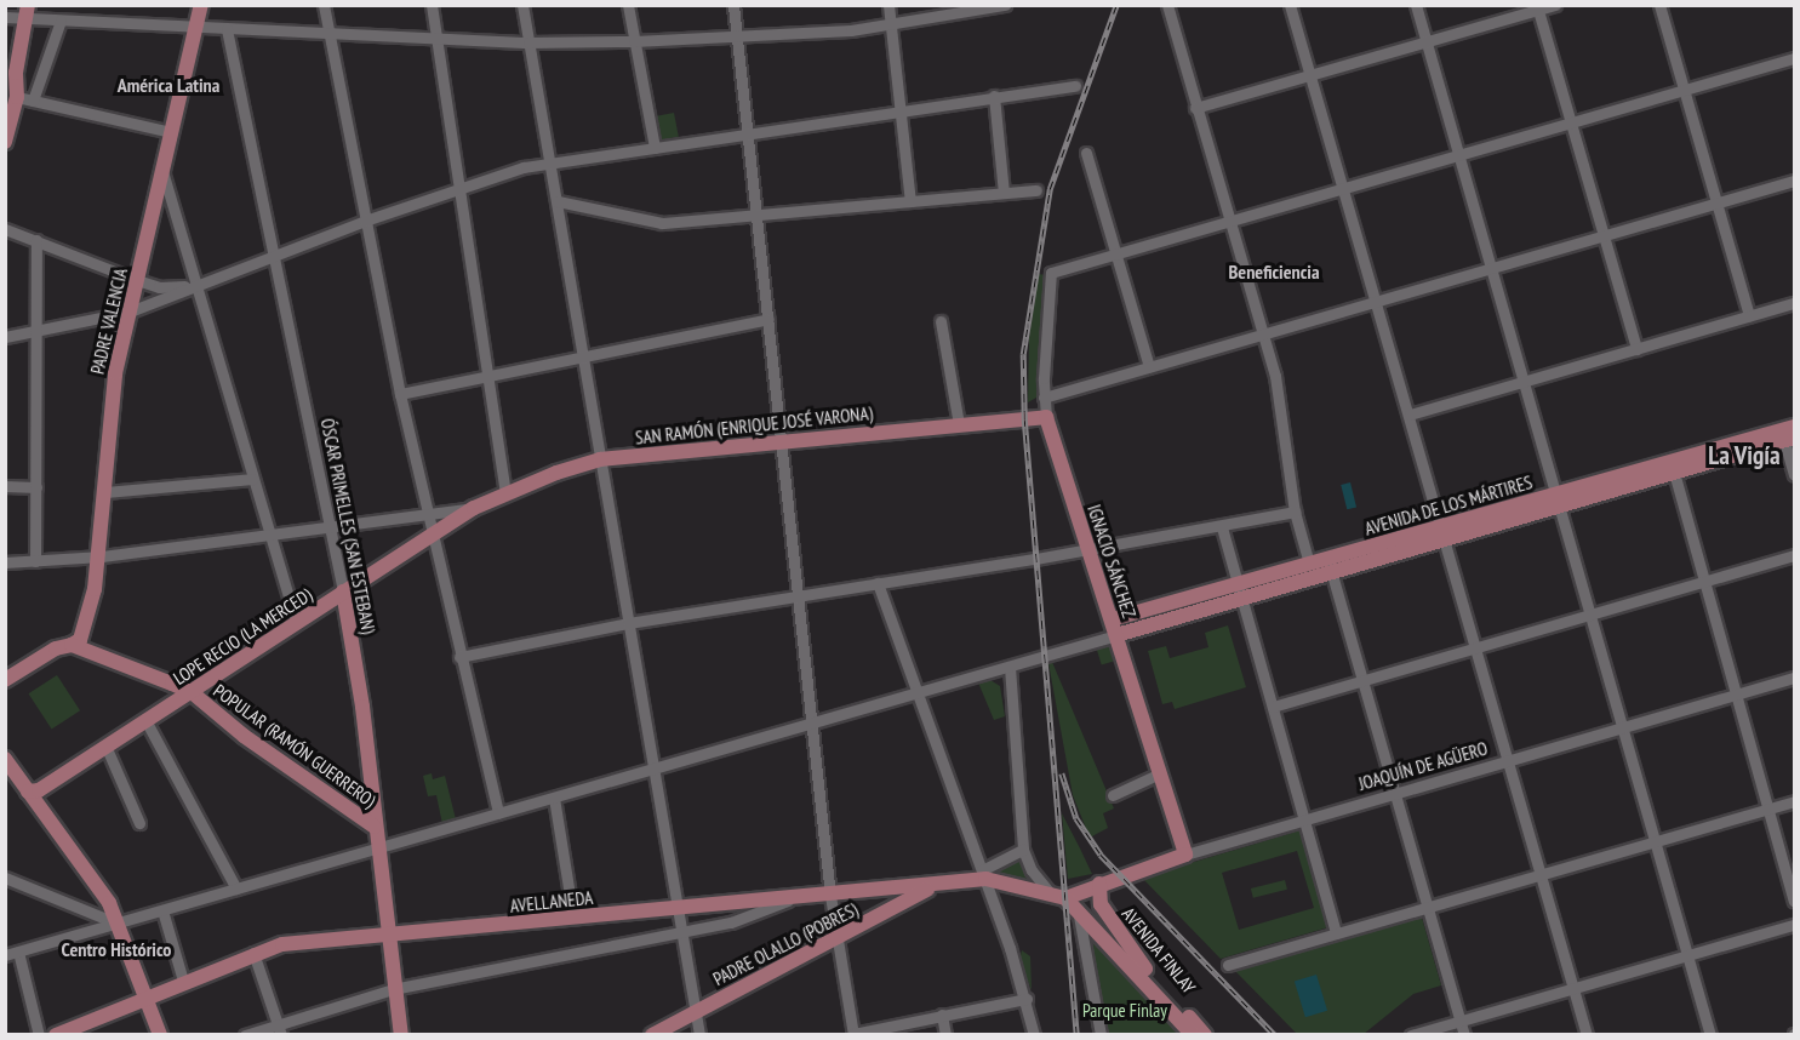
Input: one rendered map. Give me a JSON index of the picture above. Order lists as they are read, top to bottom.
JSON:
{
  "streets": {
    "main road": [
      "PADRE VALENCIA",
      "SAN RAMÓN (ENRIQUE JOSÉ VARONA)",
      "AVENIDA DE LOS MÁRTIRES",
      "ÓSCAR PRIMELLES (SAN ESTEBAN)",
      "IGNACIO SÁNCHEZ",
      "LOPE RECIO (LA MERCED)",
      "POPULAR (RAMÓN GUERRERO)",
      "JOAQUÍN DE AGÜERO",
      "AVELLANEDA",
      "PADRE OLALLO (POBRES)",
      "AVENIDA FINLAY"
    ]
  },
  "crossings": [
    ["PADRE VALENCIA", "POPULAR (RAMÓN GUERRERO)"],
    ["SAN RAMÓN (ENRIQUE JOSÉ VARONA)", "IGNACIO SÁNCHEZ"],
    ["SAN RAMÓN (ENRIQUE JOSÉ VARONA)", "LOPE RECIO (LA MERCED)"],
    ["AVENIDA DE LOS MÁRTIRES", "IGNACIO SÁNCHEZ"],
    ["ÓSCAR PRIMELLES (SAN ESTEBAN)", "LOPE RECIO (LA MERCED)"],
    ["ÓSCAR PRIMELLES (SAN ESTEBAN)", "POPULAR (RAMÓN GUERRERO)"],
    ["ÓSCAR PRIMELLES (SAN ESTEBAN)", "AVELLANEDA"],
    ["IGNACIO SÁNCHEZ", "JOAQUÍN DE AGÜERO"],
    ["LOPE RECIO (LA MERCED)", "POPULAR (RAMÓN GUERRERO)"],
    ["JOAQUÍN DE AGÜERO", "AVELLANEDA"],
    ["JOAQUÍN DE AGÜERO", "AVENIDA FINLAY"],
    ["AVELLANEDA", "PADRE OLALLO (POBRES)"],
    ["AVELLANEDA", "AVENIDA FINLAY"]
  ],
  "districts": [
    "América Latina",
    "Beneficiencia",
    "La Vigía",
    "Centro Histórico"
  ],
  "parks": ["Parque Finlay"]
}
